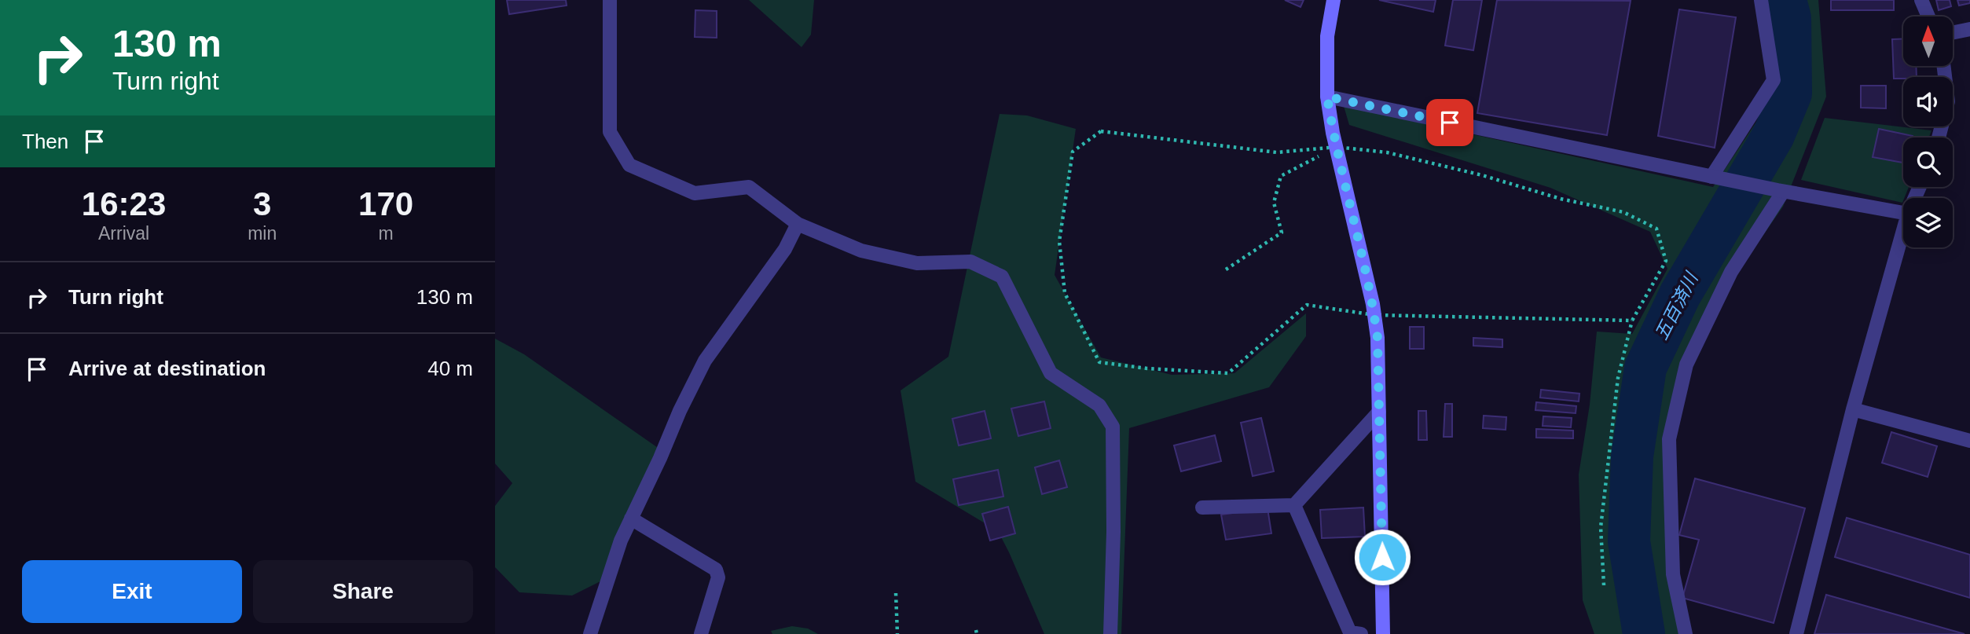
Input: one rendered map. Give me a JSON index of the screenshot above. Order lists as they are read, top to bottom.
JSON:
{
  "water": ["五百済川"],
  "north": "top",
  "page": {
    "turn": ["130 m", "Turn right"],
    "then": "Then",
    "eta": [
      "16:23",
      "Arrival",
      "3",
      "min",
      "170",
      "m"
    ],
    "list": [
      {
        "name": "Turn right",
        "value": "130 m"
      },
      {
        "name": "Arrive at destination",
        "value": "40 m"
      }
    ],
    "buttons": ["Exit", "Share"]
  }
}
